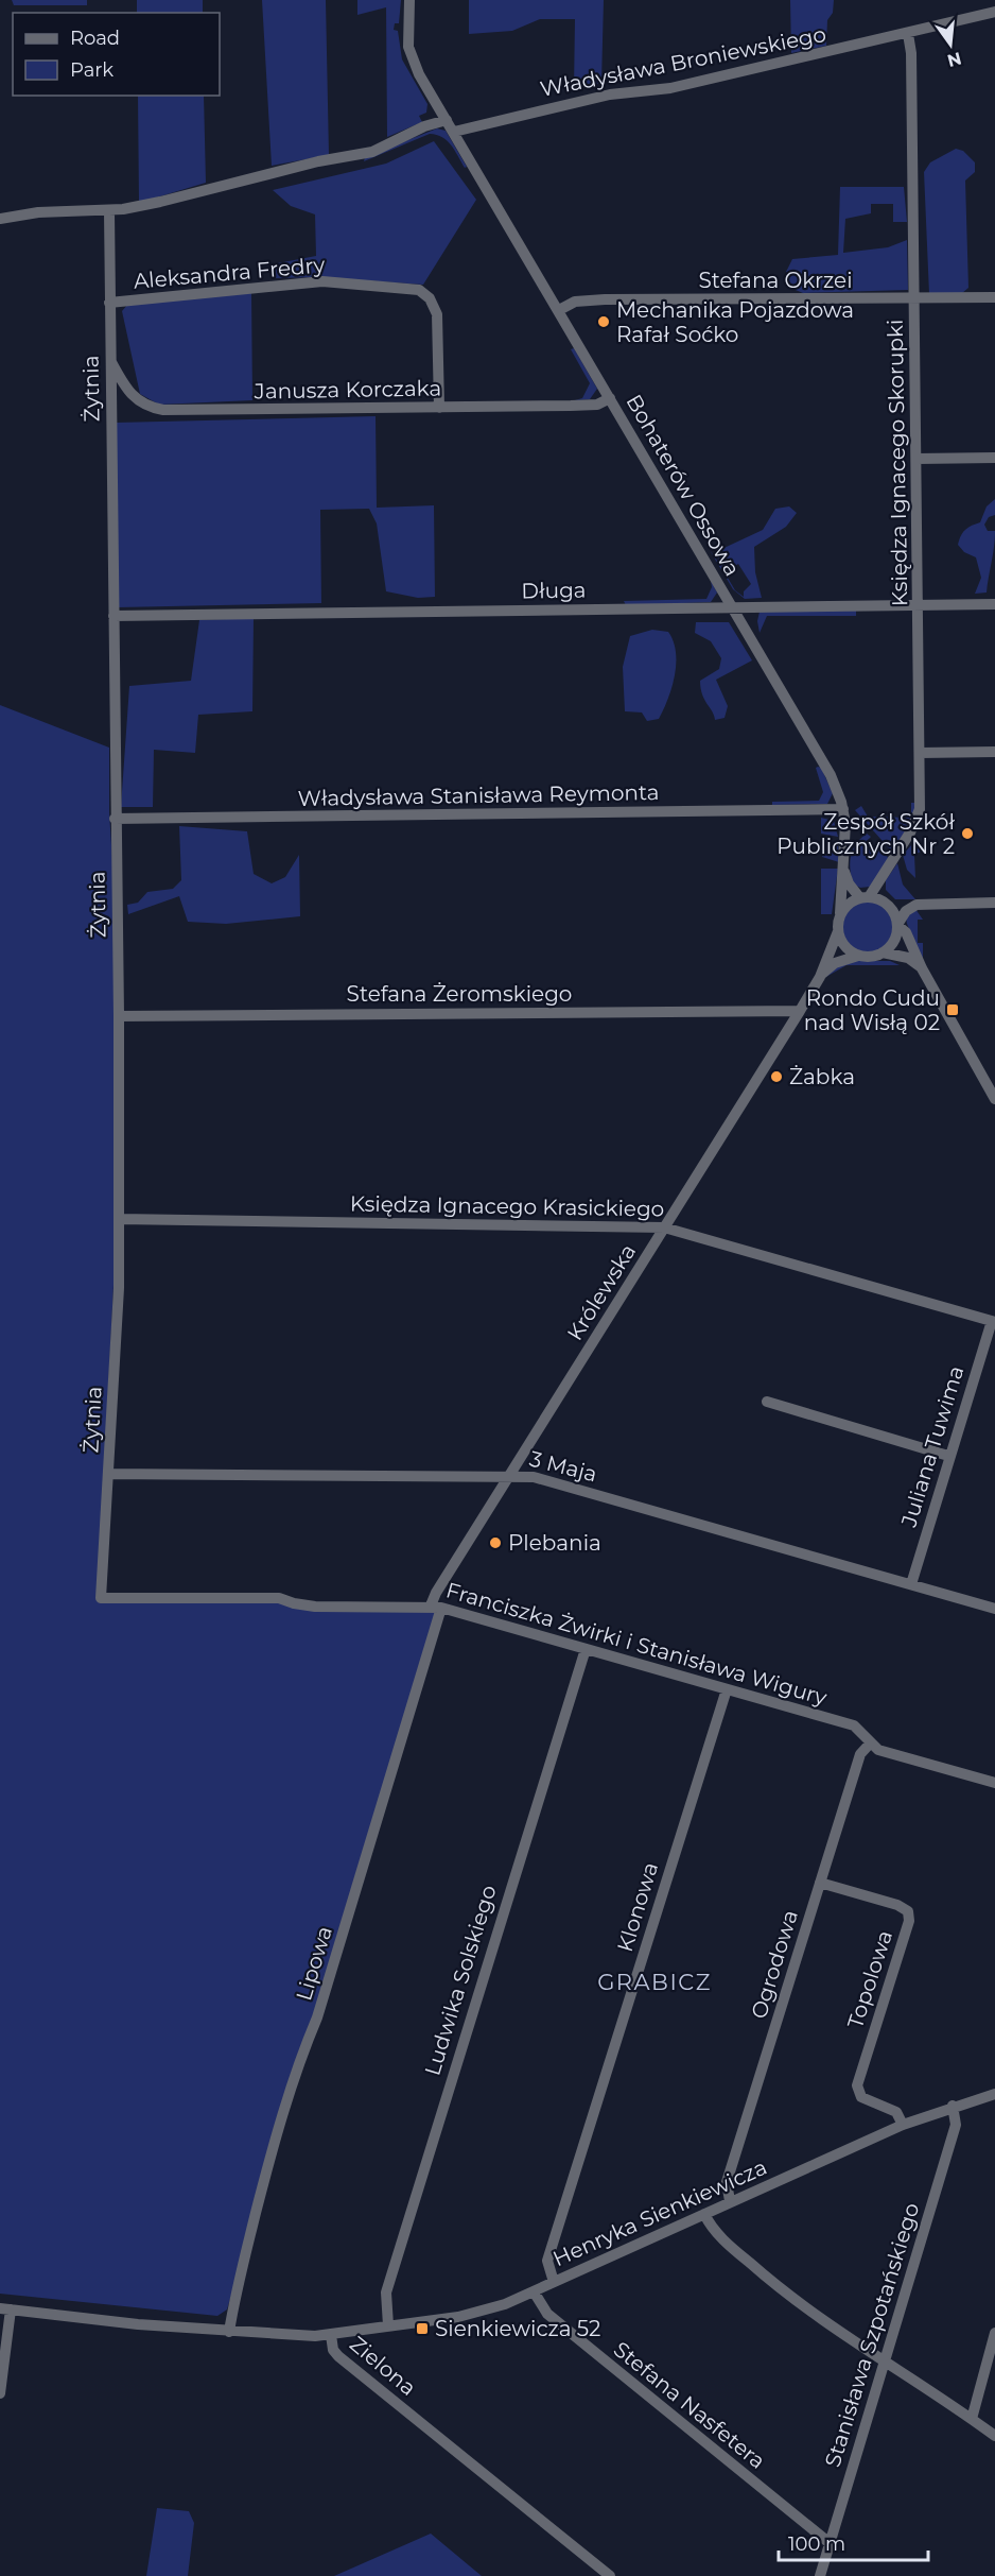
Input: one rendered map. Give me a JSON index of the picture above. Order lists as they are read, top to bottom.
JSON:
{
  "streets": {
    "street": [
      "Władysława Broniewskiego",
      "Aleksandra Fredry",
      "Stefana Okrzei",
      "Żytnia",
      "Janusza Korczaka",
      "Księdza Ignacego Skorupki",
      "Bohaterów Ossowa",
      "Długa",
      "Władysława Stanisława Reymonta",
      "Stefana Żeromskiego",
      "Księdza Ignacego Krasickiego",
      "Królewska",
      "Juliana Tuwima",
      "3 Maja",
      "Franciszka Żwirki i Stanisława Wigury",
      "Klonowa",
      "Lipowa",
      "Ogrodowa",
      "Topolowa",
      "Ludwika Solskiego",
      "Henryka Sienkiewicza",
      "Stanisława Szpotańskiego",
      "Zielona",
      "Stefana Nasfetera"
    ]
  },
  "crossings": [
    ["Władysława Broniewskiego", "Księdza Ignacego Skorupki"],
    ["Władysława Broniewskiego", "Bohaterów Ossowa"],
    ["Aleksandra Fredry", "Żytnia"],
    ["Aleksandra Fredry", "Janusza Korczaka"],
    ["Stefana Okrzei", "Księdza Ignacego Skorupki"],
    ["Stefana Okrzei", "Bohaterów Ossowa"],
    ["Żytnia", "Janusza Korczaka"],
    ["Żytnia", "Długa"],
    ["Żytnia", "Władysława Stanisława Reymonta"],
    ["Żytnia", "Stefana Żeromskiego"],
    ["Żytnia", "Księdza Ignacego Krasickiego"],
    ["Żytnia", "3 Maja"],
    ["Żytnia", "Franciszka Żwirki i Stanisława Wigury"],
    ["Janusza Korczaka", "Bohaterów Ossowa"],
    ["Księdza Ignacego Skorupki", "Bohaterów Ossowa"],
    ["Księdza Ignacego Skorupki", "Długa"],
    ["Księdza Ignacego Skorupki", "Królewska"],
    ["Bohaterów Ossowa", "Długa"],
    ["Bohaterów Ossowa", "Władysława Stanisława Reymonta"],
    ["Bohaterów Ossowa", "Królewska"],
    ["Stefana Żeromskiego", "Królewska"],
    ["Księdza Ignacego Krasickiego", "Królewska"],
    ["Księdza Ignacego Krasickiego", "Juliana Tuwima"],
    ["Królewska", "3 Maja"],
    ["Królewska", "Franciszka Żwirki i Stanisława Wigury"],
    ["Królewska", "Lipowa"],
    ["Juliana Tuwima", "3 Maja"],
    ["Franciszka Żwirki i Stanisława Wigury", "Klonowa"],
    ["Franciszka Żwirki i Stanisława Wigury", "Lipowa"],
    ["Franciszka Żwirki i Stanisława Wigury", "Ogrodowa"],
    ["Franciszka Żwirki i Stanisława Wigury", "Ludwika Solskiego"],
    ["Klonowa", "Henryka Sienkiewicza"],
    ["Lipowa", "Zielona"],
    ["Ogrodowa", "Topolowa"],
    ["Ogrodowa", "Henryka Sienkiewicza"],
    ["Topolowa", "Henryka Sienkiewicza"],
    ["Ludwika Solskiego", "Henryka Sienkiewicza"],
    ["Henryka Sienkiewicza", "Stanisława Szpotańskiego"],
    ["Henryka Sienkiewicza", "Zielona"],
    ["Henryka Sienkiewicza", "Stefana Nasfetera"],
    ["Stanisława Szpotańskiego", "Stefana Nasfetera"]
  ],
  "districts": ["GRABICZ"],
  "places": {
    "other": [
      "Mechanika Pojazdowa Rafał Soćko",
      "Zespół Szkół Publicznych Nr 2",
      "Żabka",
      "Plebania"
    ],
    "transit": ["Rondo Cudu nad Wisłą 02", "Sienkiewicza 52"]
  },
  "legend": ["Road", "Park"],
  "scale_bar": "100 m",
  "north": "bottom"
}
